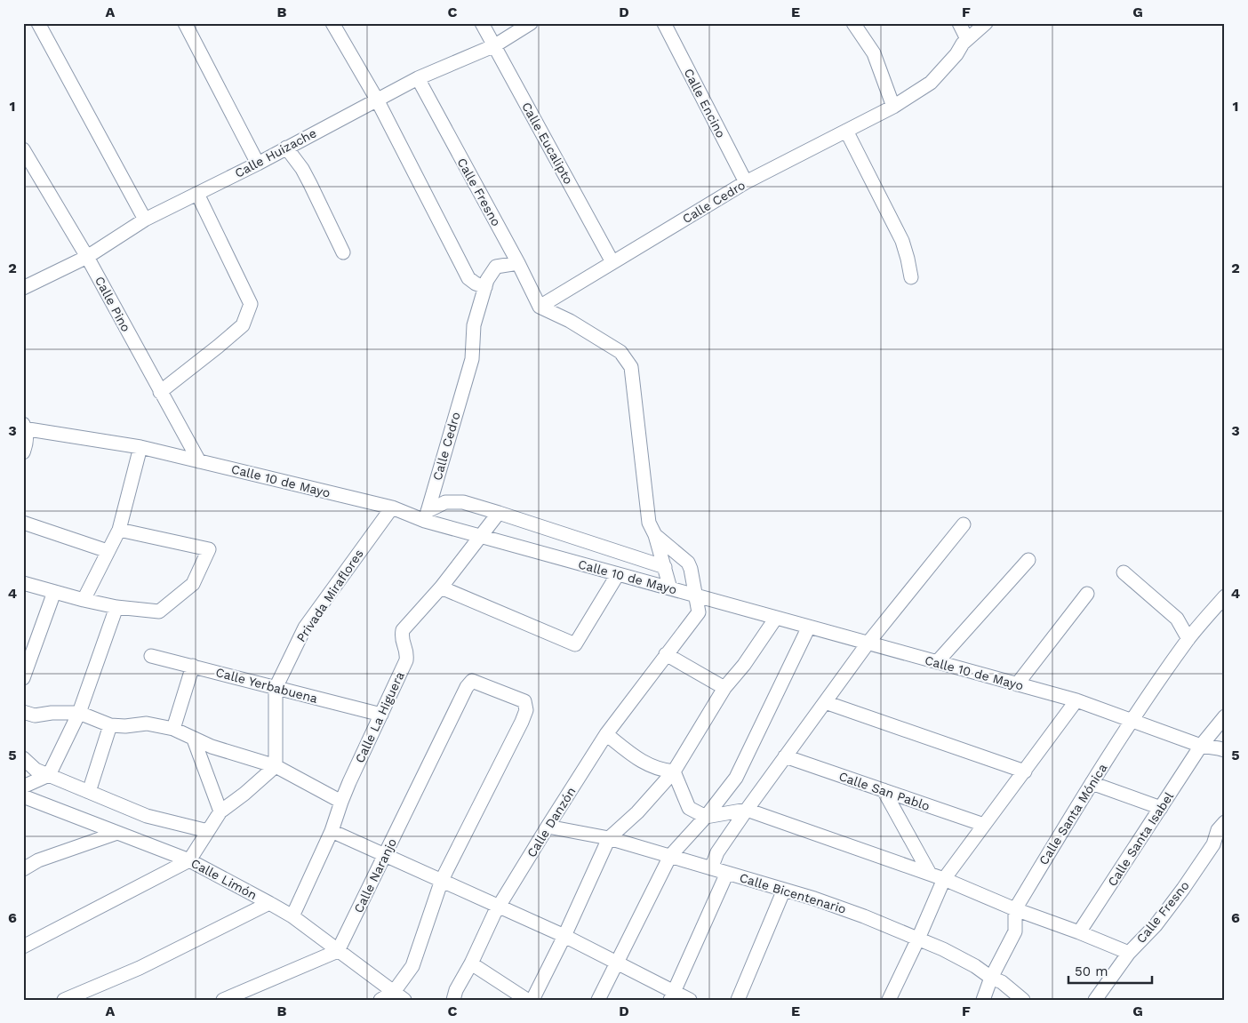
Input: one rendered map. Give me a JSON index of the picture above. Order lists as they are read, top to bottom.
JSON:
{
  "streets": {
    "street": [
      "Calle Encino",
      "Calle Eucalipto",
      "Calle Huizache",
      "Calle Fresno",
      "Calle Cedro",
      "Calle Pino",
      "Calle 10 de Mayo",
      "Privada Miraflores",
      "Calle Yerbabuena",
      "Calle La Higuera",
      "Calle San Pablo",
      "Calle Santa Mónica",
      "Calle Danzón",
      "Calle Santa Isabel",
      "Calle Naranjo",
      "Calle Limón",
      "Calle Bicentenario"
    ]
  },
  "crossings": [
    ["Calle Encino", "Calle Cedro"],
    ["Calle Eucalipto", "Calle Huizache"],
    ["Calle Eucalipto", "Calle Cedro"],
    ["Calle Huizache", "Calle Fresno"],
    ["Calle Huizache", "Calle Pino"],
    ["Calle Fresno", "Calle Cedro"],
    ["Calle Cedro", "Calle 10 de Mayo"],
    ["Calle Pino", "Calle 10 de Mayo"],
    ["Calle 10 de Mayo", "Privada Miraflores"],
    ["Calle 10 de Mayo", "Calle La Higuera"],
    ["Calle 10 de Mayo", "Calle Santa Mónica"],
    ["Calle 10 de Mayo", "Calle Danzón"],
    ["Calle 10 de Mayo", "Calle Santa Isabel"],
    ["Privada Miraflores", "Calle Yerbabuena"],
    ["Calle Yerbabuena", "Calle La Higuera"],
    ["Calle La Higuera", "Calle Limón"],
    ["Calle Danzón", "Calle Bicentenario"],
    ["Calle Naranjo", "Calle Limón"]
  ],
  "scale_bar": "50 m",
  "grid": {
    "columns": [
      "A",
      "B",
      "C",
      "D",
      "E",
      "F",
      "G"
    ],
    "rows": [
      "1",
      "2",
      "3",
      "4",
      "5",
      "6"
    ]
  }
}
